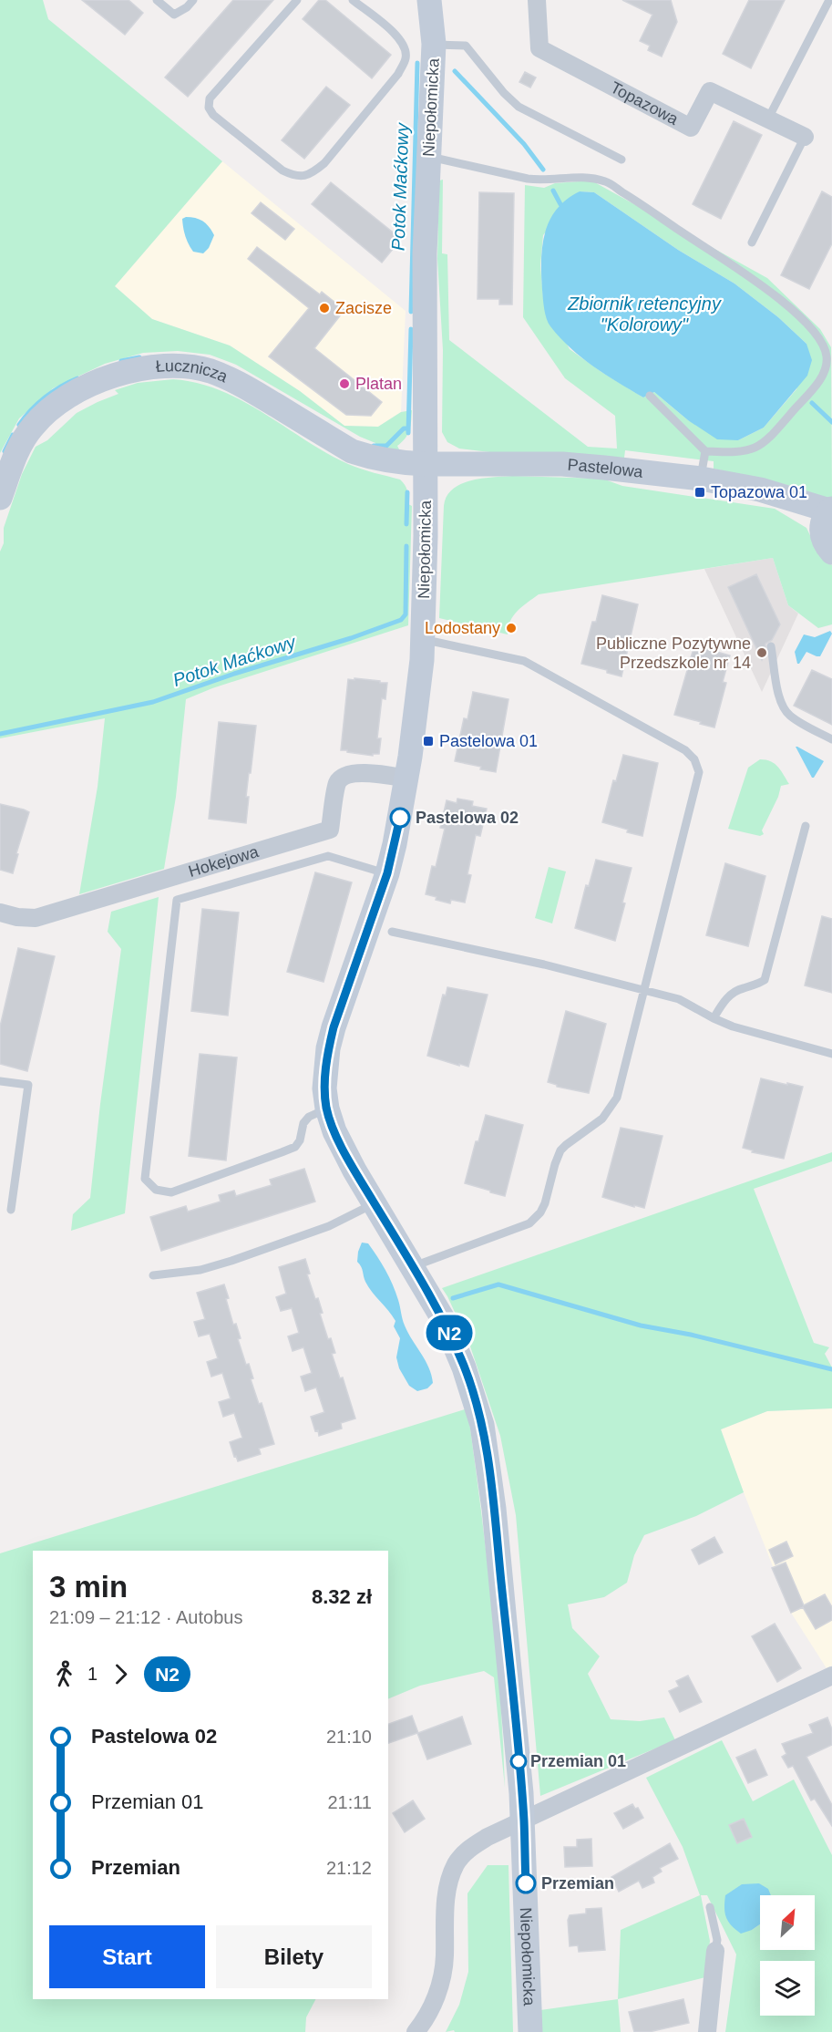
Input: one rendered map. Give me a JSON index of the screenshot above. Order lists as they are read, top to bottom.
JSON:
{
  "streets": {
    "main road": ["Niepołomicka", "Łucznicza", "Pastelowa"],
    "street": ["Topazowa", "Hokejowa"]
  },
  "crossings": [
    ["Niepołomicka", "Łucznicza"],
    ["Niepołomicka", "Pastelowa"],
    ["Niepołomicka", "Hokejowa"],
    ["Łucznicza", "Pastelowa"]
  ],
  "water": ["Potok Maćkowy", "Zbiornik retencyjny \"Kolorowy\""],
  "places": {
    "other": [
      "Zacisze",
      "Platan",
      "Lodostany",
      "Publiczne Pozytywne Przedszkole nr 14",
      "Pastelowa 02",
      "Przemian 01",
      "Przemian"
    ],
    "transit": ["Topazowa 01", "Pastelowa 01"]
  },
  "lines": ["bus line N2"],
  "north": "top right",
  "page": {
    "on_map": "N2",
    "heading": ["3 min", "21:09 – 21:12 · Autobus", "8.32 zł"],
    "legs": ["1", "N2"],
    "list": [
      {
        "name": "Pastelowa 02",
        "value": "21:10"
      },
      {
        "name": "Przemian 01",
        "value": "21:11"
      },
      {
        "name": "Przemian",
        "value": "21:12"
      }
    ],
    "buttons": ["Start", "Bilety"]
  }
}
